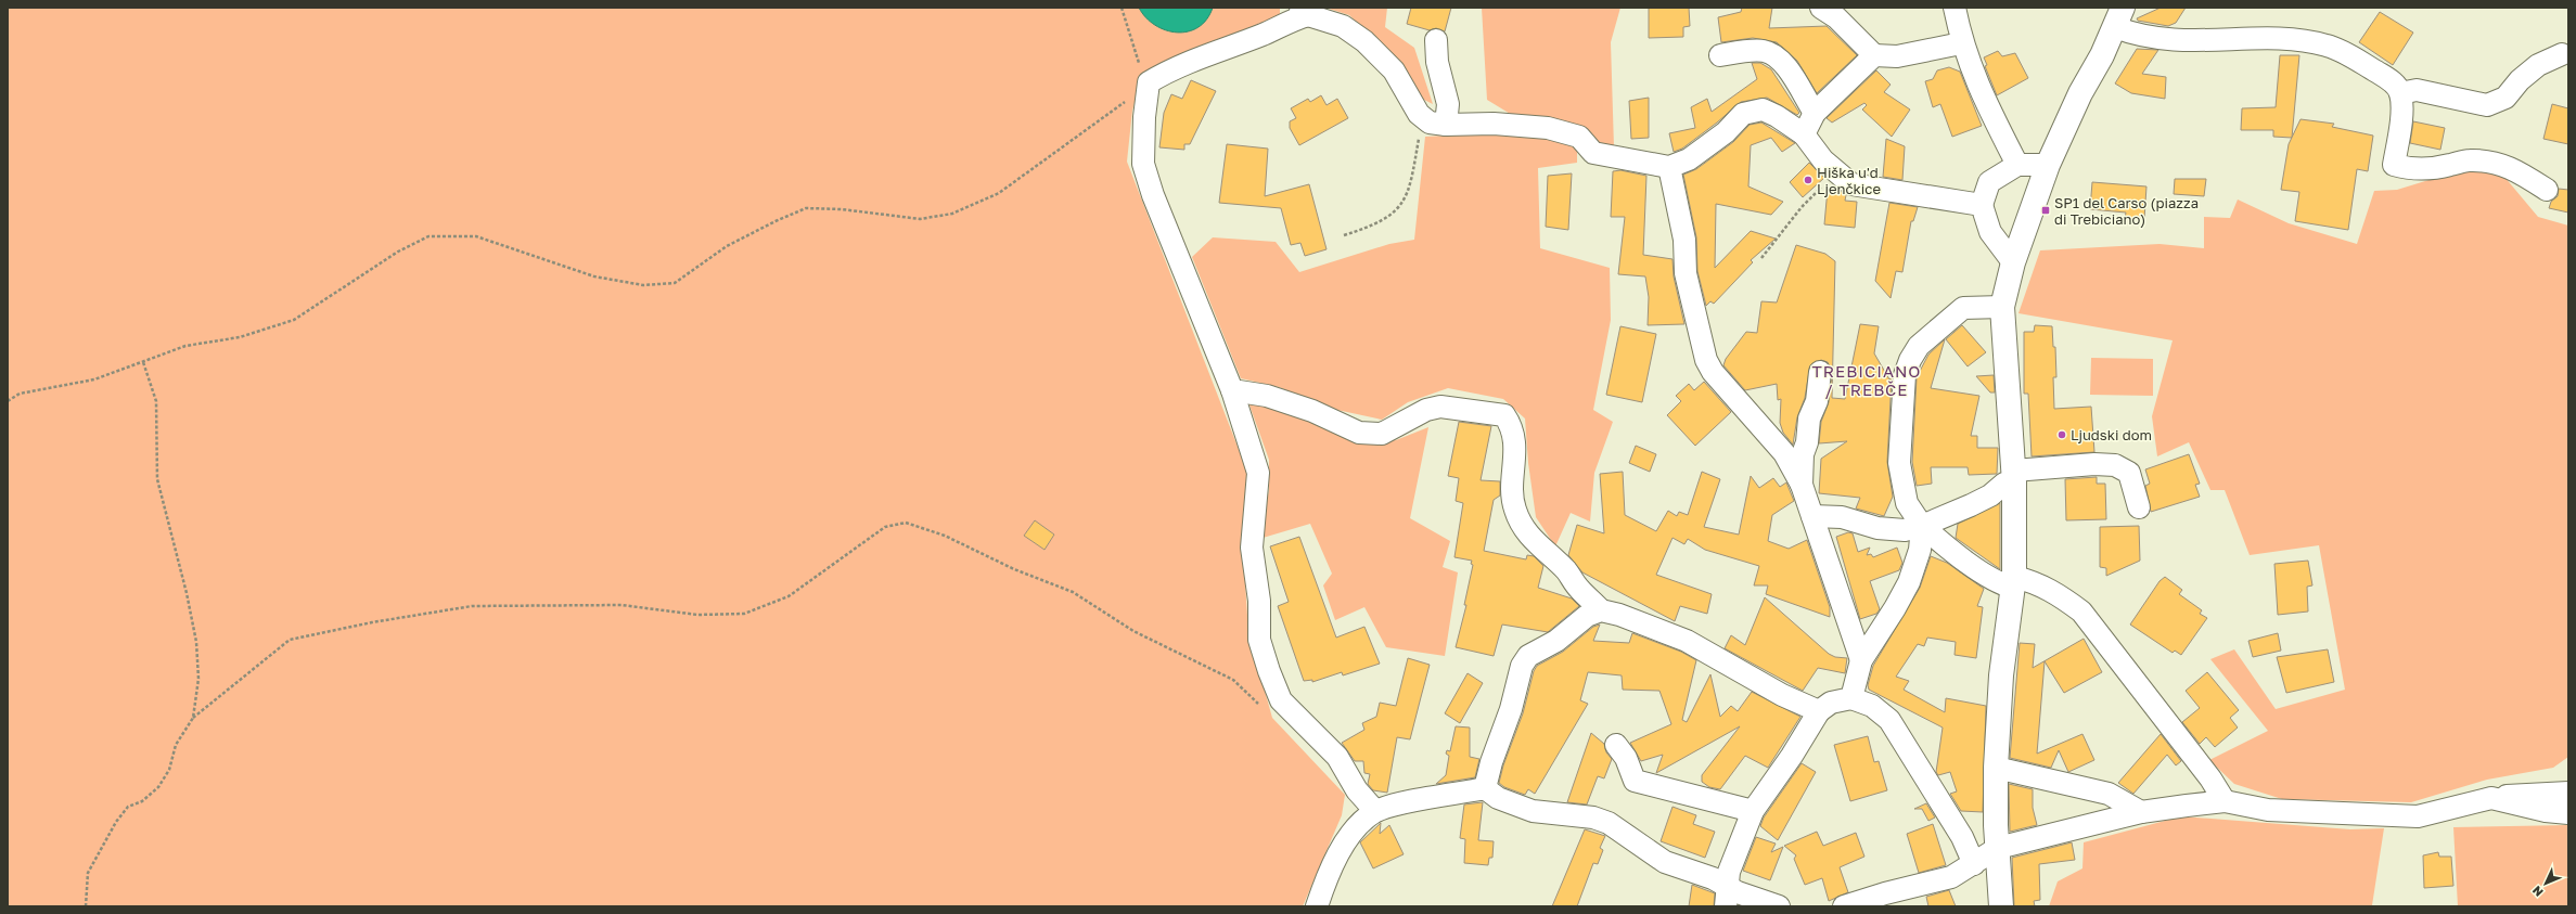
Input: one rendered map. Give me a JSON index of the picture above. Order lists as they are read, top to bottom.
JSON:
{
  "districts": ["TREBICIANO / TREBČE"],
  "places": {
    "other": ["Hiška u'd Ljenčkice", "Ljudski dom"],
    "transit": ["SP1 del Carso (piazza di Trebiciano)"]
  },
  "north": "bottom left"
}
